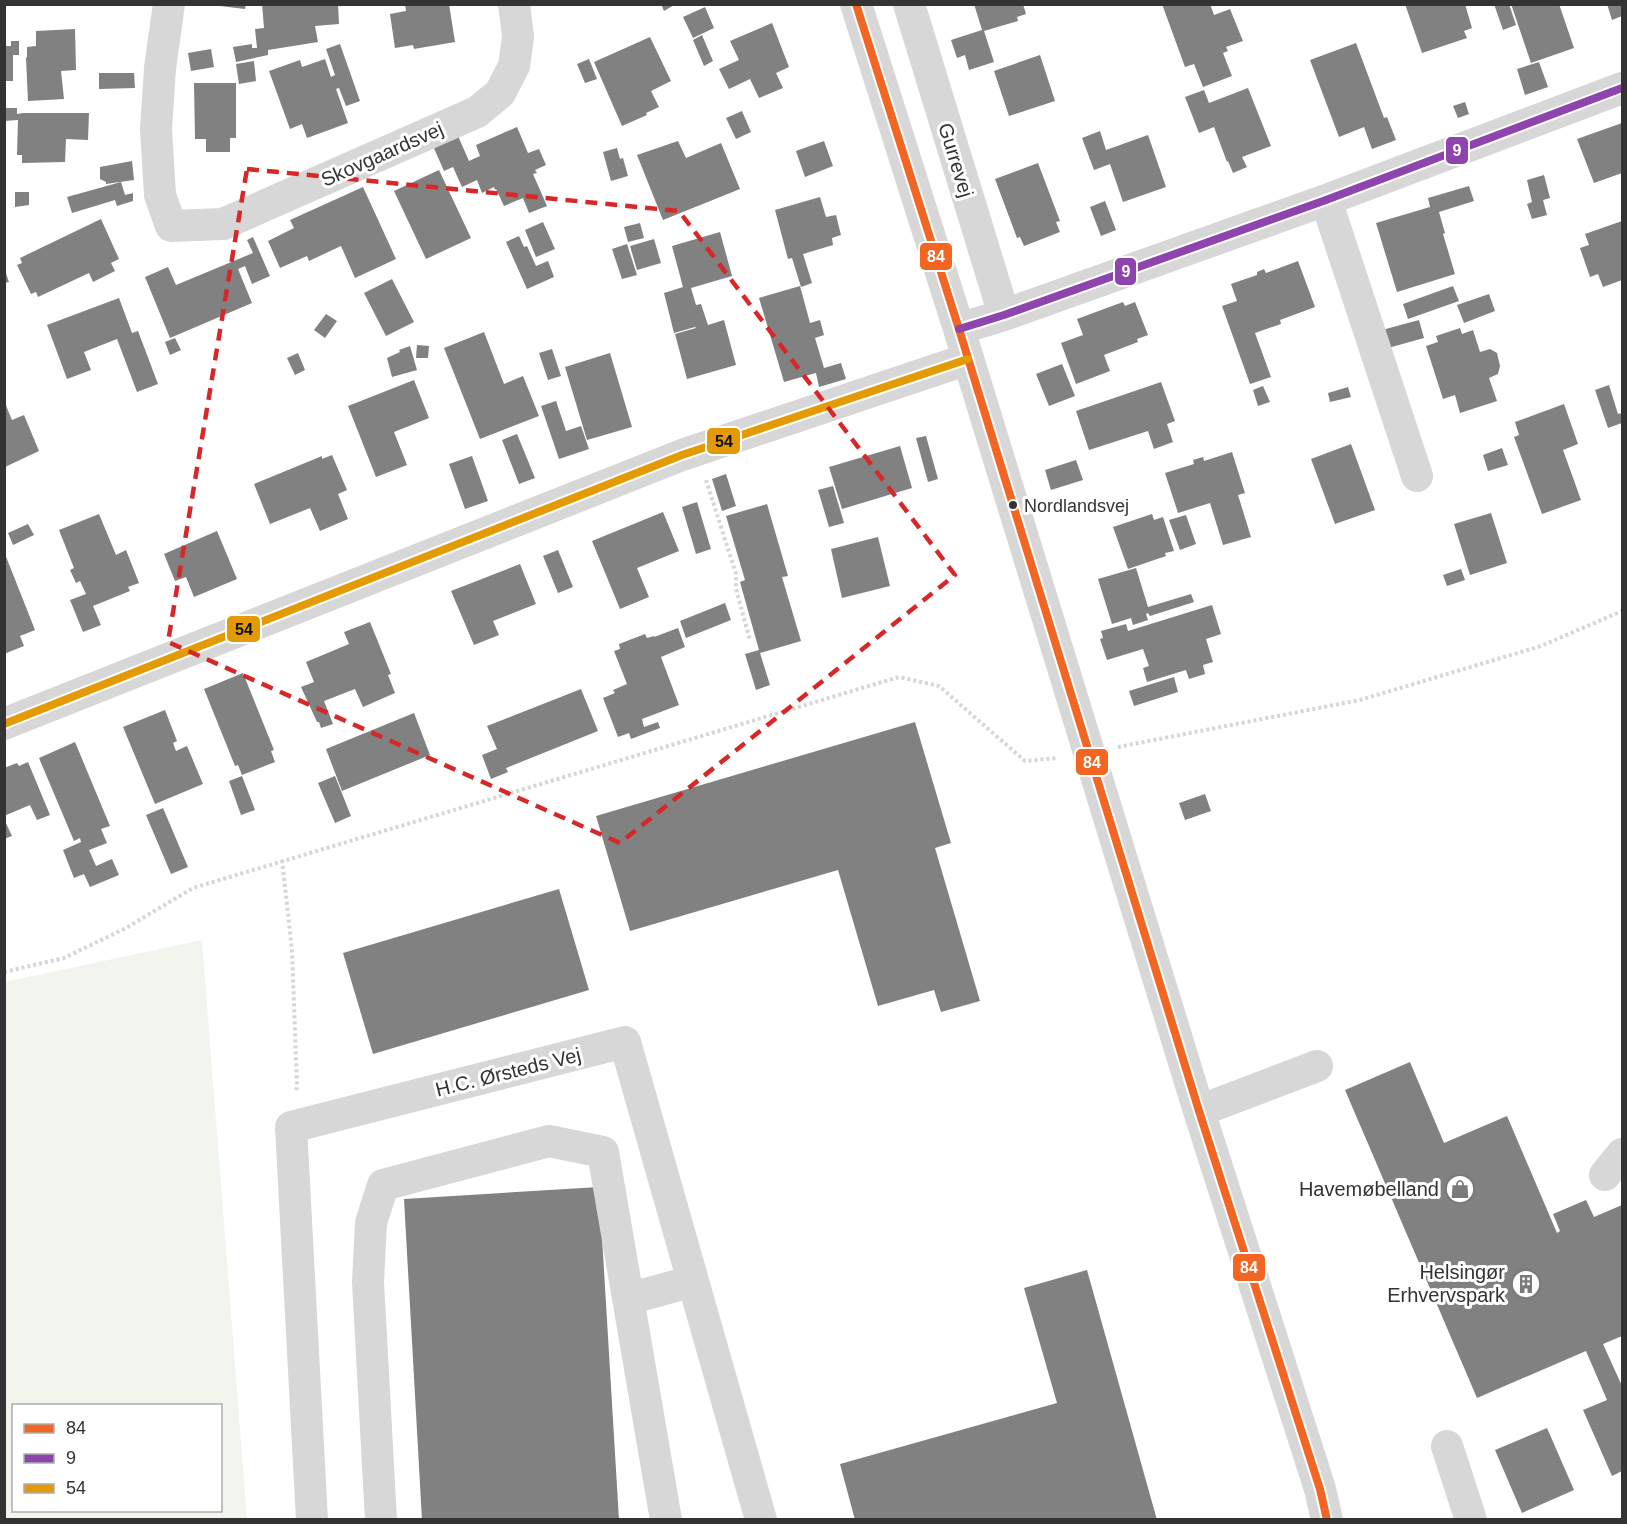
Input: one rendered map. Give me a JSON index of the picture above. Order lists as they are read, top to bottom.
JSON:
{
  "streets": {
    "street": ["Skovgaardsvej", "Gurrevej", "H.C. Ørsteds Vej"]
  },
  "places": {
    "other": ["Nordlandsvej"],
    "shop": ["Havemøbelland"],
    "building": ["Helsingør Erhvervspark"]
  },
  "lines": ["transit line 84", "transit line 9", "transit line 54"],
  "legend": ["84", "9", "54"]
}
